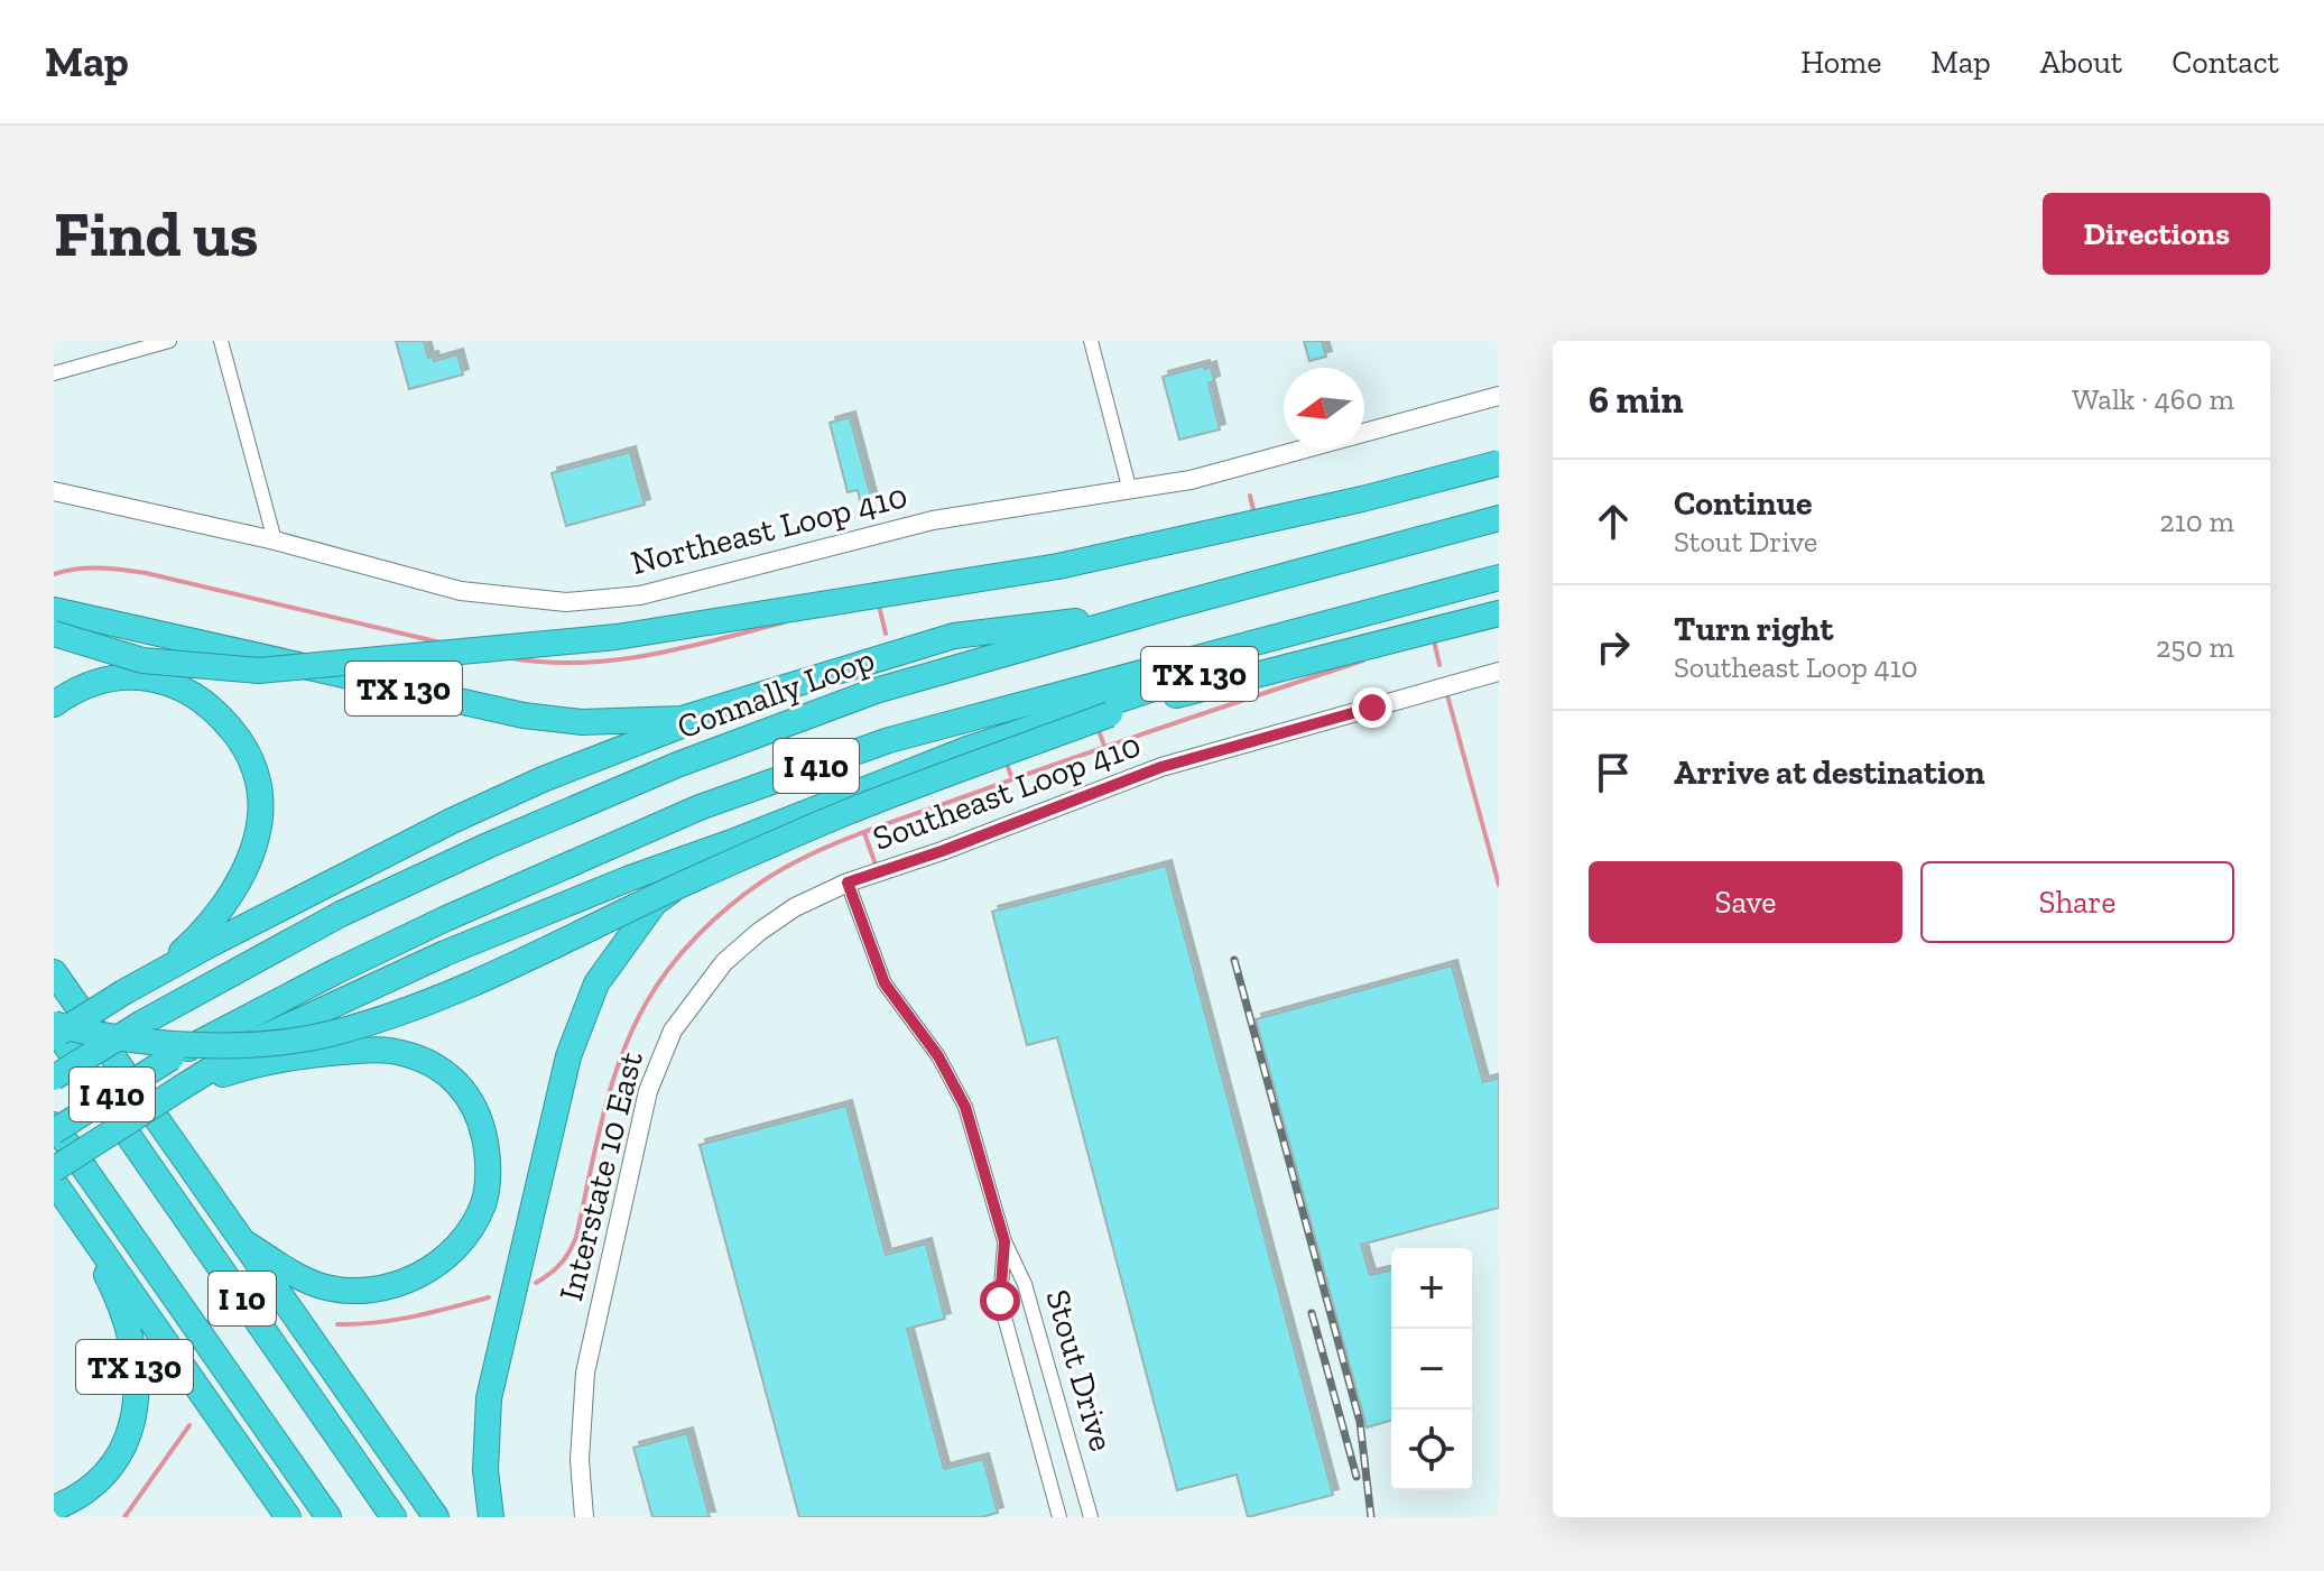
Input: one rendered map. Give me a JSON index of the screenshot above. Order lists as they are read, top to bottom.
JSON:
{
  "streets": {
    "highway": [
      "TX 130",
      "Connally Loop",
      "I 410",
      "I 10"
    ],
    "main road": ["Northeast Loop 410", "Southeast Loop 410", "Interstate 10 East"],
    "street": ["Stout Drive"]
  },
  "crossings": [
    ["TX 130", "Connally Loop"],
    ["I 410", "I 10"],
    ["Southeast Loop 410", "Interstate 10 East"],
    ["Southeast Loop 410", "Stout Drive"],
    ["Interstate 10 East", "Stout Drive"]
  ],
  "north": "left",
  "page": {
    "header": "Map",
    "nav": [
      "Home",
      "Map",
      "About",
      "Contact"
    ],
    "buttons": [
      "Directions",
      ["Save", "Share"]
    ],
    "title": "Find us",
    "heading": ["6 min", "Walk · 460 m"],
    "list": [
      ["Continue", "Stout Drive", "210 m"],
      ["Turn right", "Southeast Loop 410", "250 m"],
      "Arrive at destination"
    ],
    "map_buttons": ["+", "−"]
  }
}
